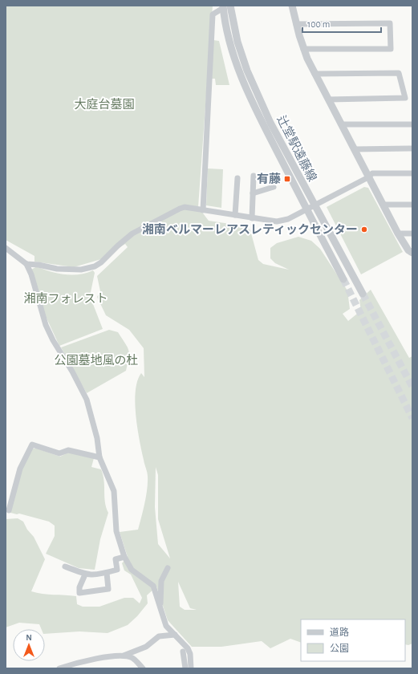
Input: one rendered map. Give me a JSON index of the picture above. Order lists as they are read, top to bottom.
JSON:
{
  "streets": {
    "street": ["辻堂駅遠藤線"]
  },
  "parks": ["大庭台墓園", "湘南フォレスト", "公園墓地風の杜"],
  "places": {
    "transit": ["有藤"],
    "other": ["湘南ベルマーレアスレティックセンター"]
  },
  "legend": ["道路", "公園"],
  "scale_bar": "100 m",
  "north": "top"
}
